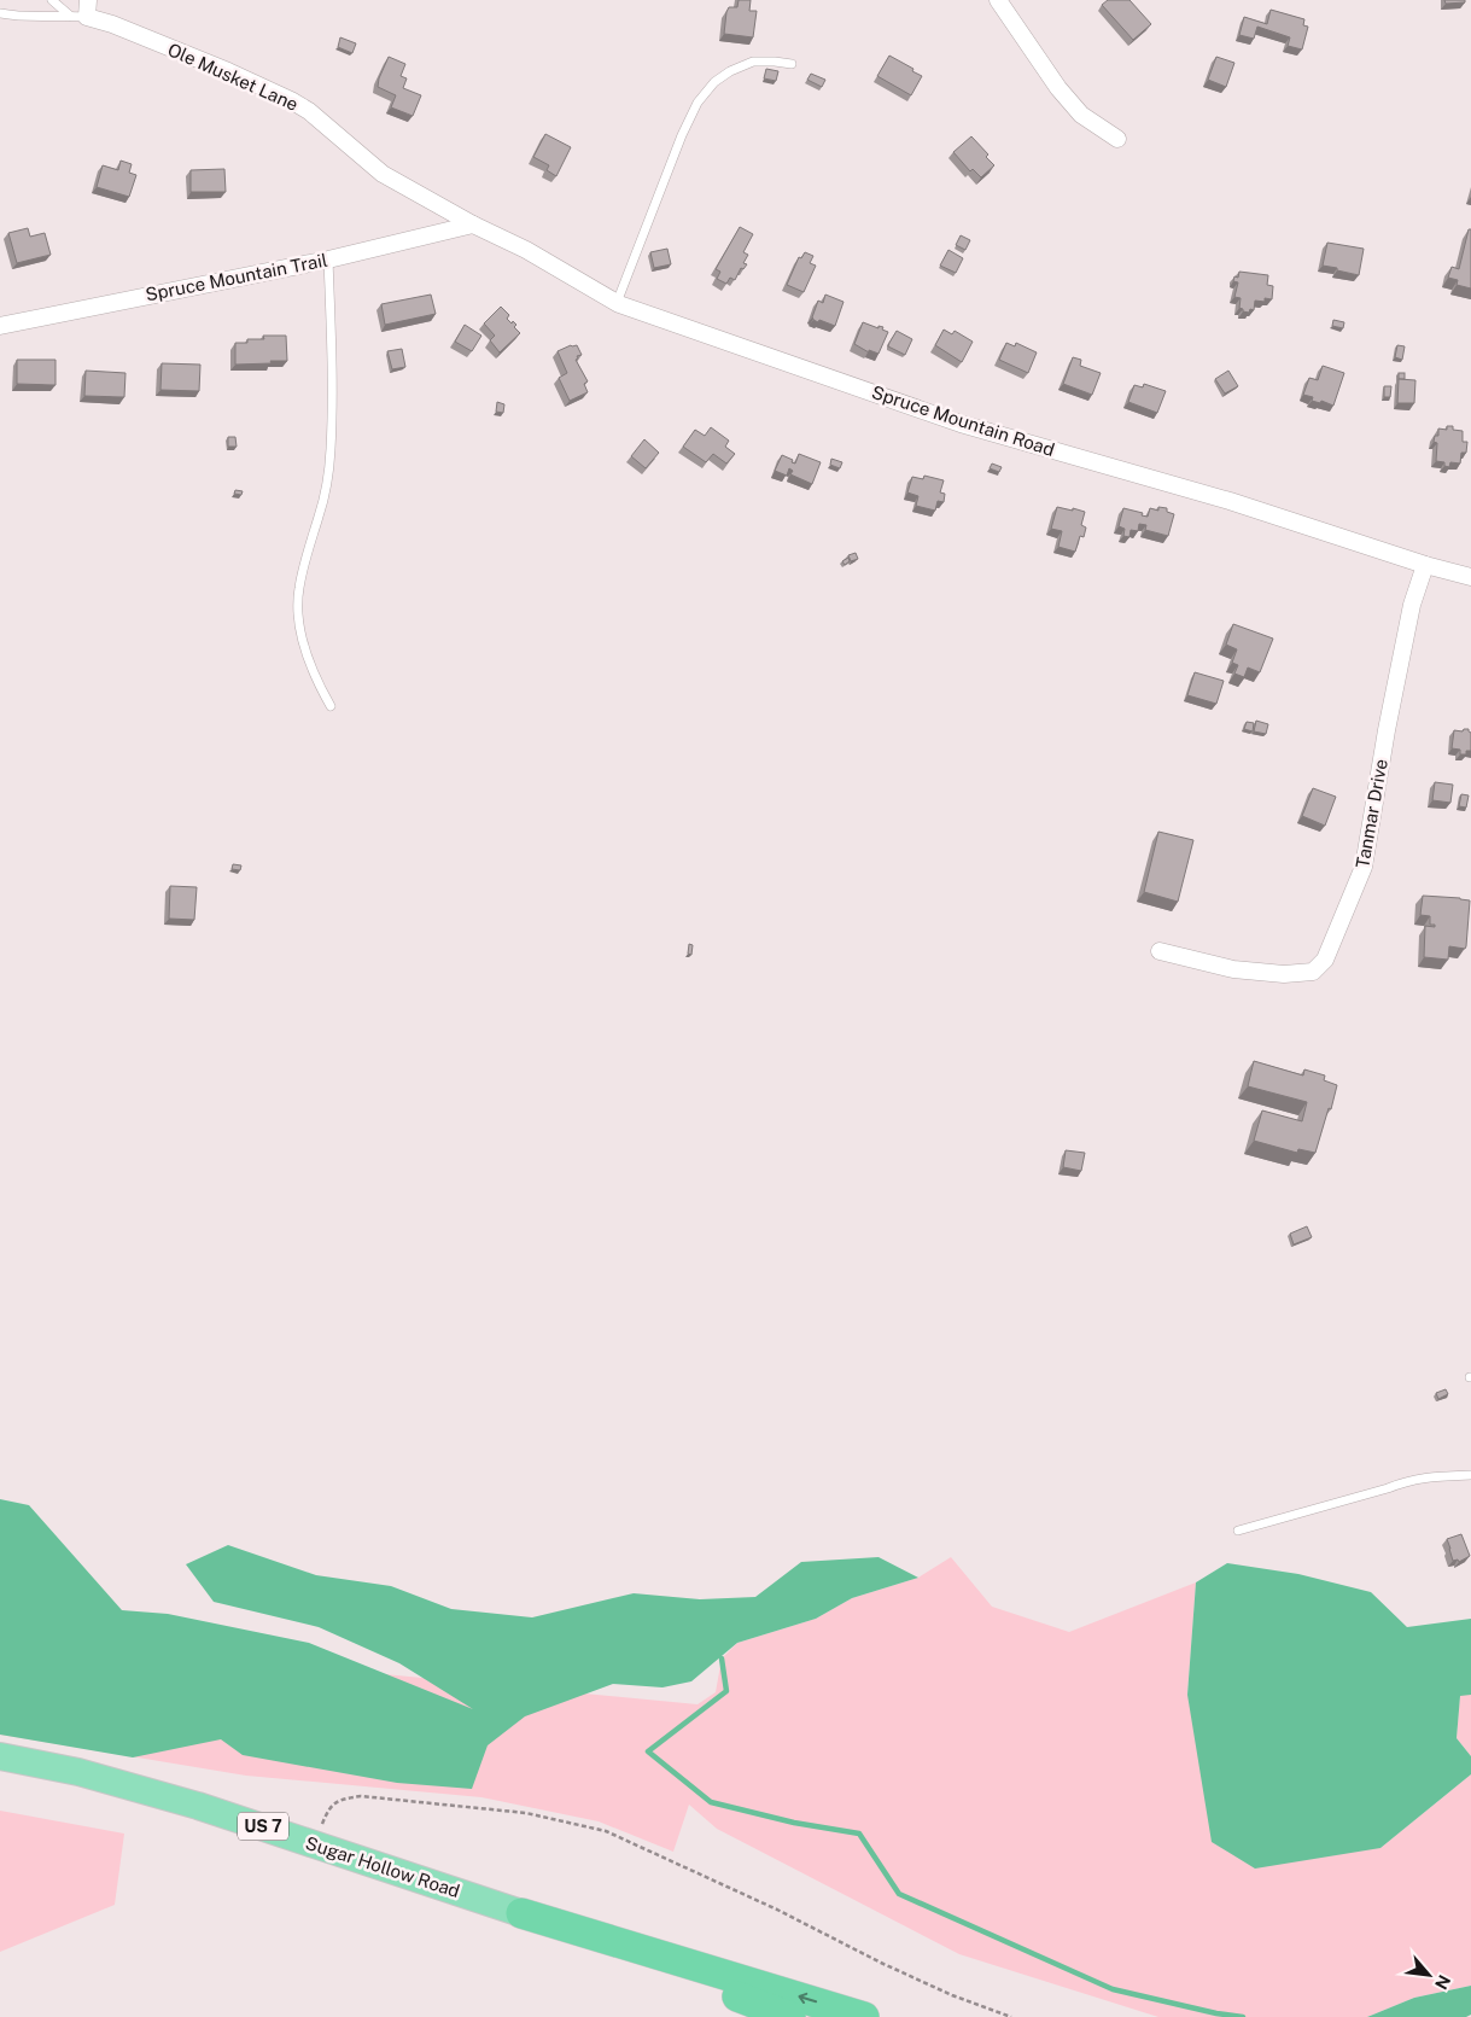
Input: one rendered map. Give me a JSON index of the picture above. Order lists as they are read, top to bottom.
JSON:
{
  "streets": {
    "highway": ["US 7", "Sugar Hollow Road"],
    "street": [
      "Ole Musket Lane",
      "Spruce Mountain Trail",
      "Spruce Mountain Road",
      "Tanmar Drive"
    ]
  },
  "crossings": [
    ["Ole Musket Lane", "Spruce Mountain Trail"],
    ["Ole Musket Lane", "Spruce Mountain Road"],
    ["Spruce Mountain Trail", "Spruce Mountain Road"],
    ["Spruce Mountain Road", "Tanmar Drive"],
    ["US 7", "Sugar Hollow Road"]
  ],
  "north": "bottom right"
}
